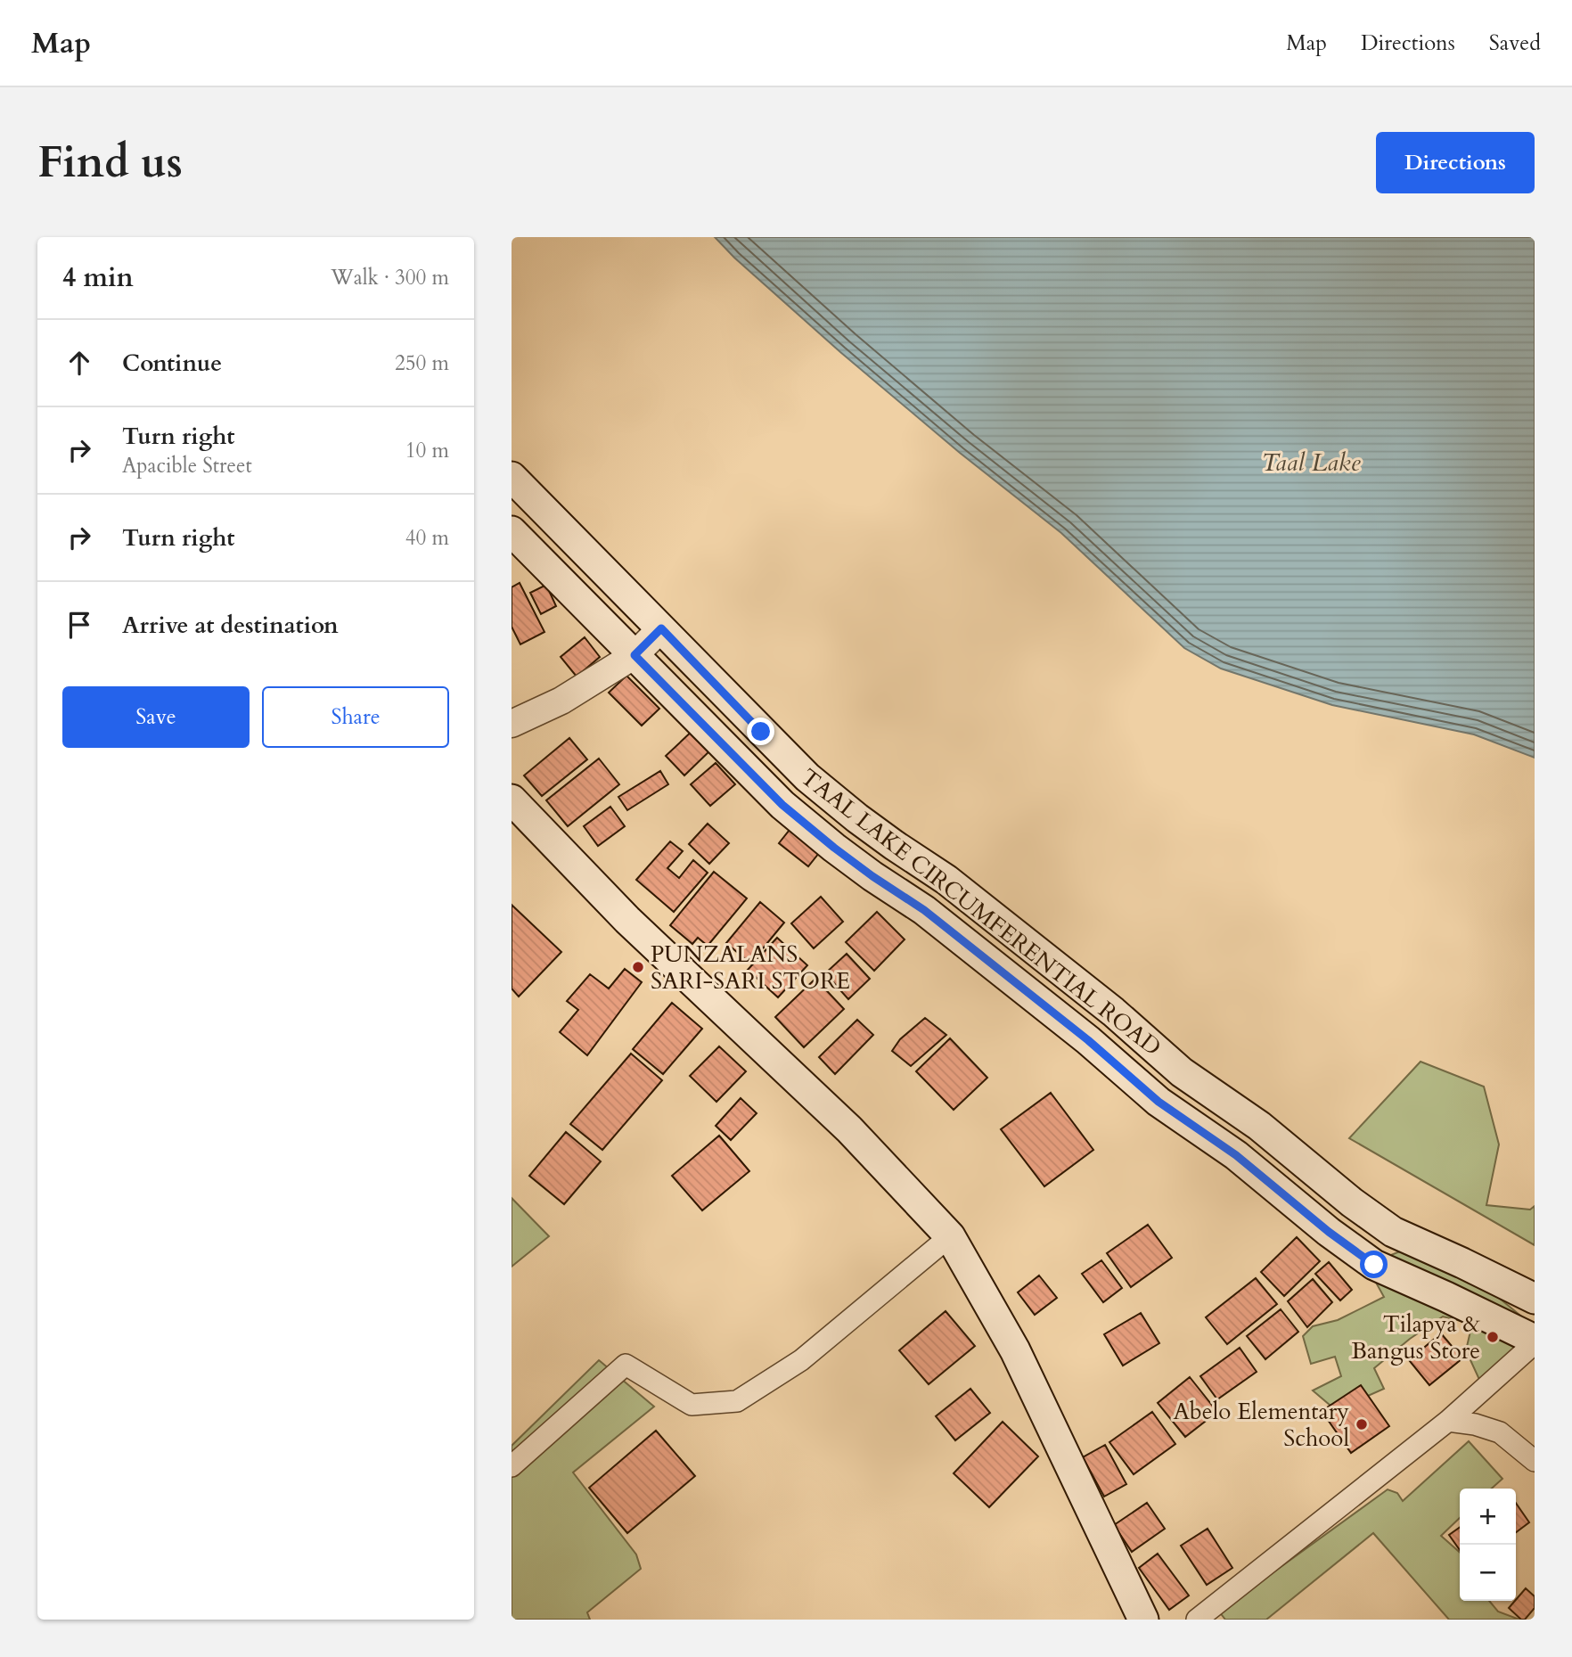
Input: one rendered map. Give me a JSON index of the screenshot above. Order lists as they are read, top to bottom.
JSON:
{
  "streets": {
    "main road": ["TAAL LAKE CIRCUMFERENTIAL ROAD"]
  },
  "water": ["Taal Lake"],
  "places": ["PUNZALANS SARI-SARI STORE", "Tilapya & Bangus Store", "Abelo Elementary School"],
  "page": {
    "header": "Map",
    "nav": ["Map", "Directions", "Saved"],
    "buttons": [
      "Directions",
      ["Save", "Share"]
    ],
    "title": "Find us",
    "heading": ["4 min", "Walk · 300 m"],
    "list": [
      ["Continue", "250 m"],
      ["Turn right", "Apacible Street", "10 m"],
      ["Turn right", "40 m"],
      "Arrive at destination"
    ],
    "map_buttons": ["+", "−"]
  }
}
